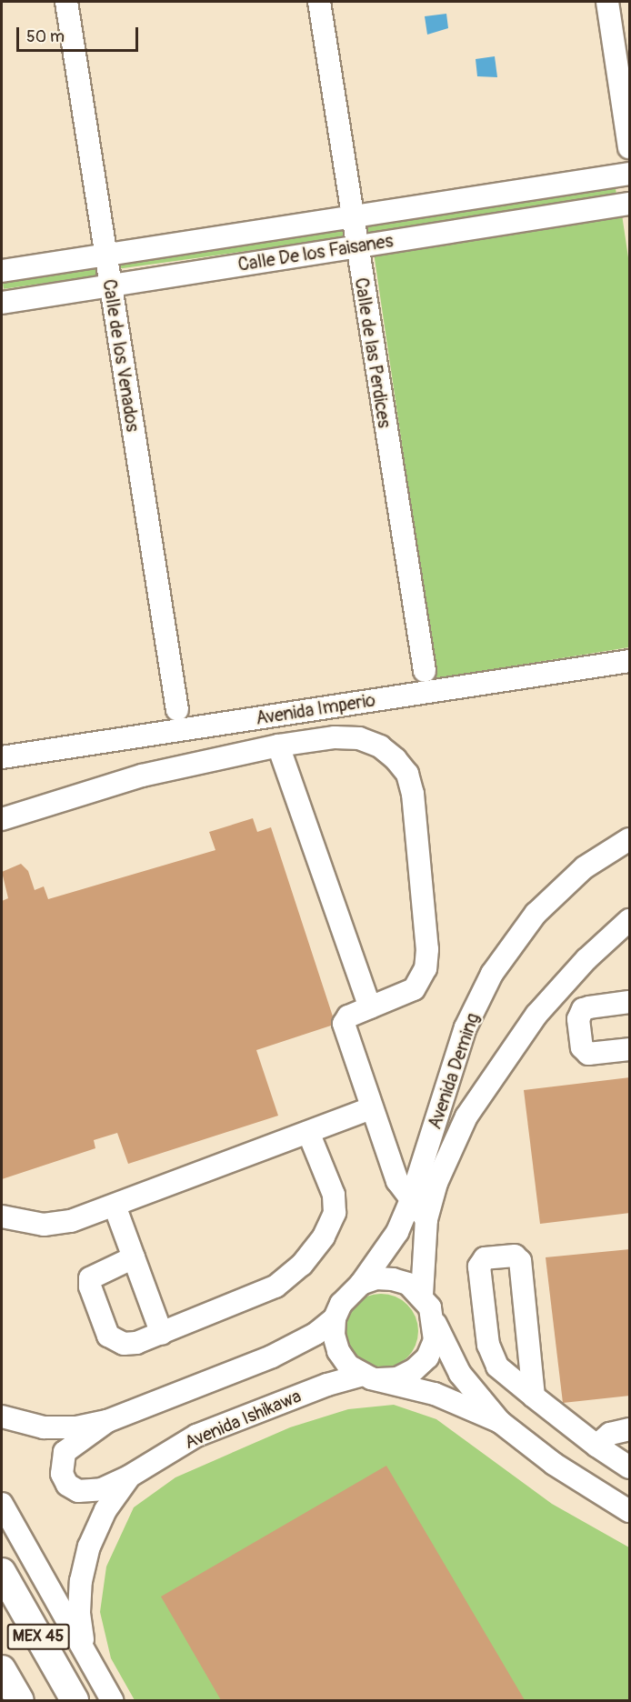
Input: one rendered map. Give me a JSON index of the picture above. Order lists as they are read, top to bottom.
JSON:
{
  "streets": {
    "main road": ["MEX 45"],
    "street": [
      "Calle De los Faisanes",
      "Calle de las Perdices",
      "Calle de los Venados",
      "Avenida Imperio",
      "Avenida Deming",
      "Avenida Ishikawa"
    ]
  },
  "crossings": [
    ["Calle De los Faisanes", "Calle de las Perdices"],
    ["Calle De los Faisanes", "Calle de los Venados"],
    ["Avenida Deming", "Avenida Ishikawa"]
  ],
  "scale_bar": "50 m"
}
